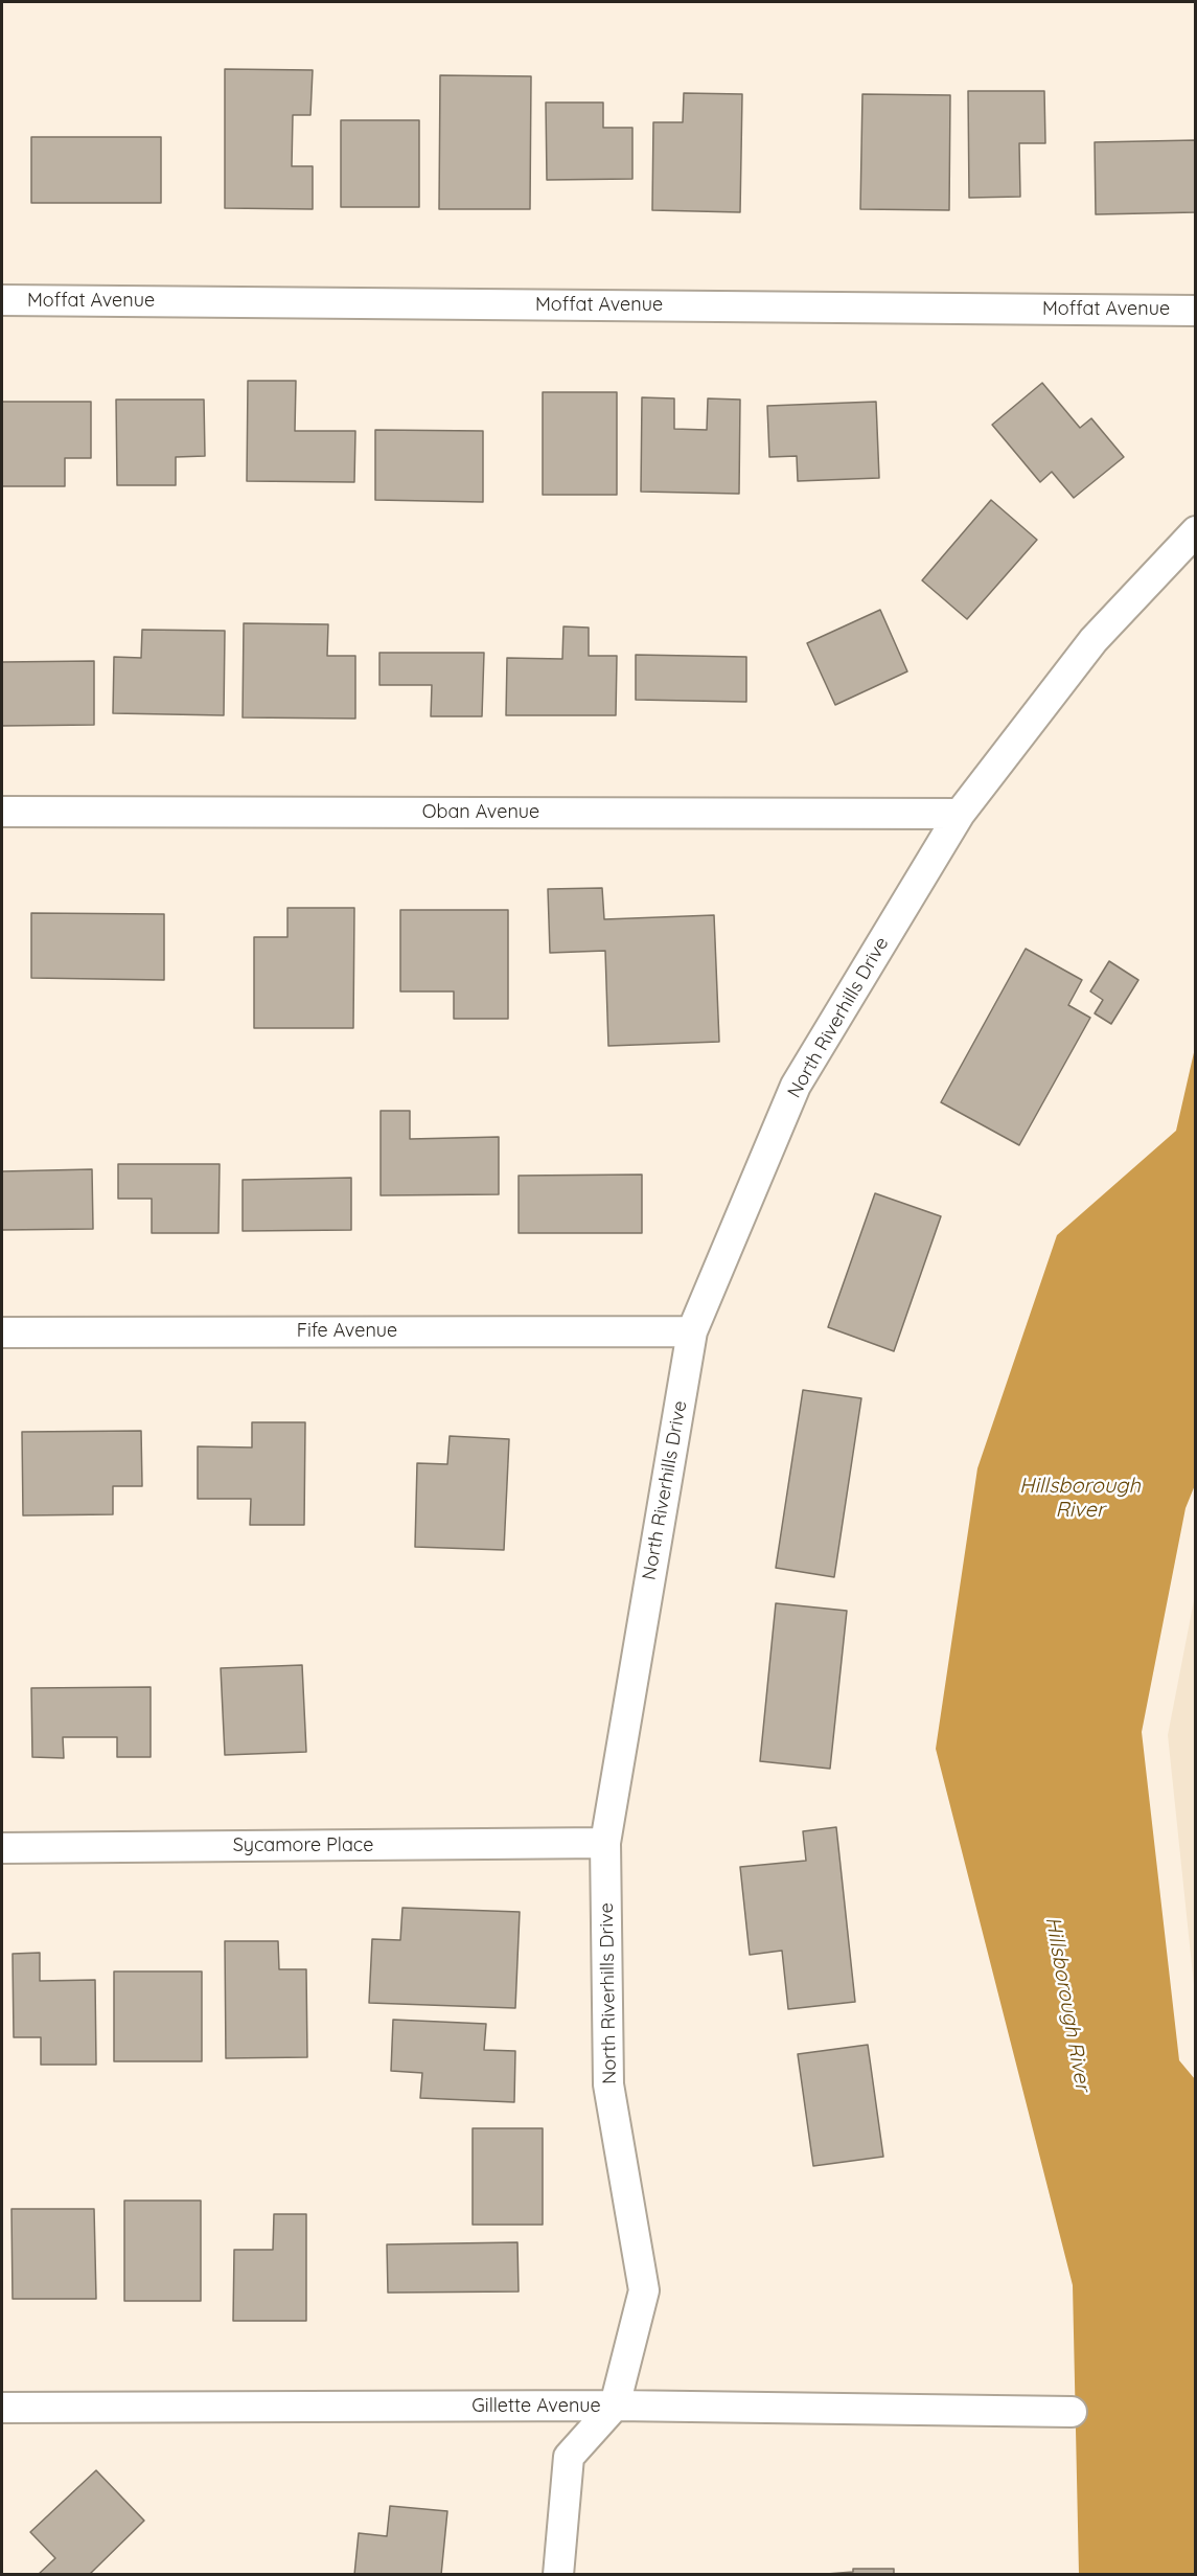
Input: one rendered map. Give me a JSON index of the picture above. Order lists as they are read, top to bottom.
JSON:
{
  "streets": {
    "street": [
      "Moffat Avenue",
      "Oban Avenue",
      "North Riverhills Drive",
      "Fife Avenue",
      "Sycamore Place",
      "Gillette Avenue"
    ]
  },
  "crossings": [
    ["Oban Avenue", "North Riverhills Drive"],
    ["North Riverhills Drive", "Fife Avenue"],
    ["North Riverhills Drive", "Sycamore Place"],
    ["North Riverhills Drive", "Gillette Avenue"]
  ],
  "water": ["Hillsborough River"]
}
